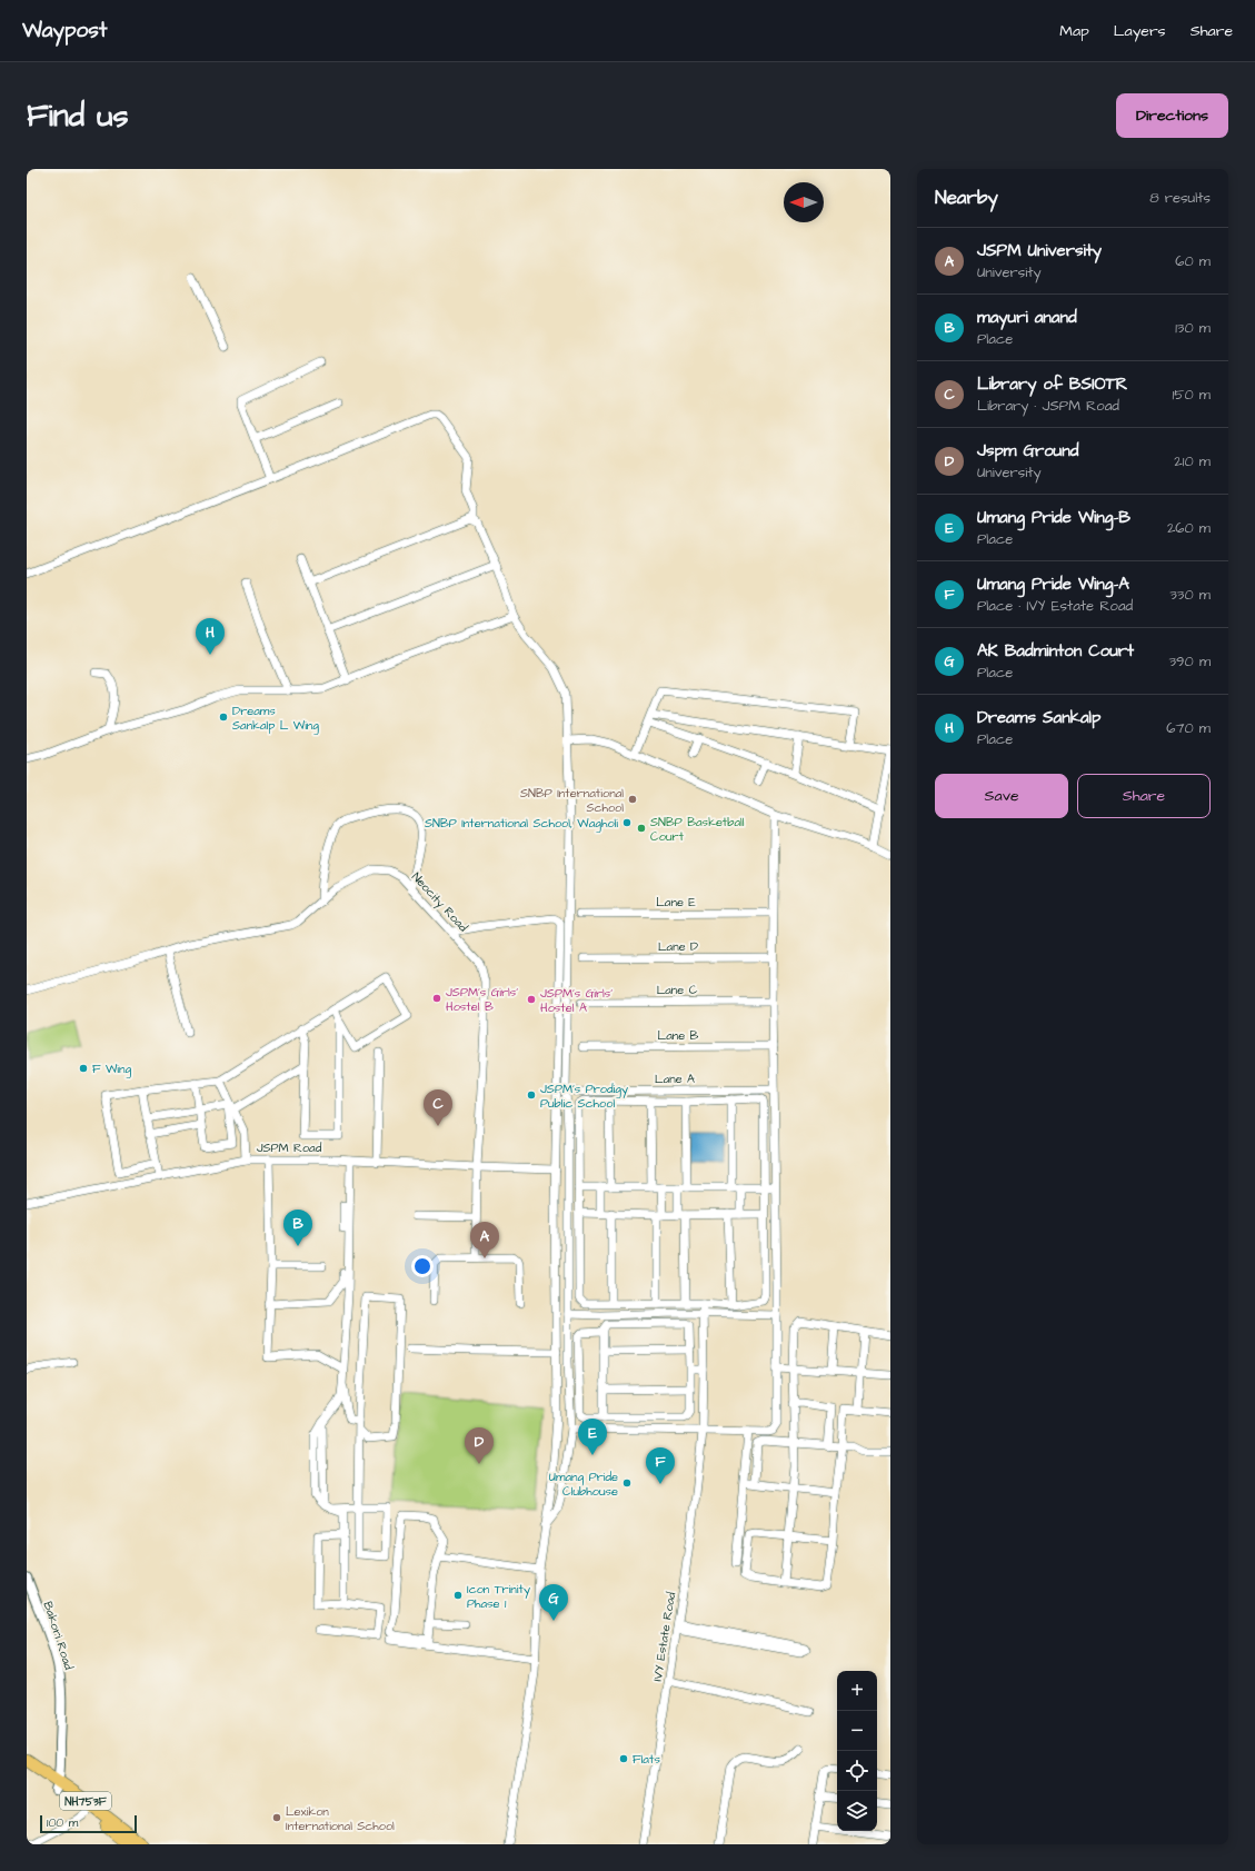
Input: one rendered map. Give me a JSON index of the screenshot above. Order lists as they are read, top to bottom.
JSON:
{
  "streets": {
    "highway": ["NH753F"],
    "street": [
      "Neocity Road",
      "Lane E",
      "Lane D",
      "Lane C",
      "Lane B",
      "Lane A",
      "JSPM Road",
      "Bakori Road",
      "IVY Estate Road"
    ]
  },
  "crossings": [
    ["Neocity Road", "JSPM Road"],
    ["Bakori Road", "NH753F"]
  ],
  "places": [
    "Dreams Sankalp L Wing",
    "SNBP International School",
    "SNBP International School, Wagholi",
    "SNBP Basketball Court",
    "JSPM's Girls' Hostel B",
    "JSPM's Girls' Hostel A",
    "F Wing",
    "JSPM's Prodigy Public School",
    "Umang Pride Clubhouse",
    "Icon Trinity Phase 1",
    "Flats",
    "Lexikon International School"
  ],
  "scale_bar": "100 m",
  "north": "left",
  "page": {
    "header": "Waypost",
    "nav": ["Map", "Layers", "Share"],
    "buttons": [
      "Directions",
      ["Save", "Share"]
    ],
    "title": "Find us",
    "heading": ["Nearby", "8 results"],
    "list": [
      {
        "mark": "A",
        "name": "JSPM University",
        "note": "University",
        "value": "60 m"
      },
      {
        "mark": "B",
        "name": "mayuri anand",
        "note": "Place",
        "value": "130 m"
      },
      {
        "mark": "C",
        "name": "Library of BSIOTR",
        "note": "Library · JSPM Road",
        "value": "150 m"
      },
      {
        "mark": "D",
        "name": "Jspm Ground",
        "note": "University",
        "value": "210 m"
      },
      {
        "mark": "E",
        "name": "Umang Pride Wing-B",
        "note": "Place",
        "value": "260 m"
      },
      {
        "mark": "F",
        "name": "Umang Pride Wing-A",
        "note": "Place · IVY Estate Road",
        "value": "330 m"
      },
      {
        "mark": "G",
        "name": "AK Badminton Court",
        "note": "Place",
        "value": "390 m"
      },
      {
        "mark": "H",
        "name": "Dreams Sankalp",
        "note": "Place",
        "value": "670 m"
      }
    ],
    "pins": [
      "H",
      "C",
      "B",
      "A",
      "E",
      "D",
      "F",
      "G"
    ],
    "map_buttons": ["+", "−"],
    "scale": "100 m"
  }
}
